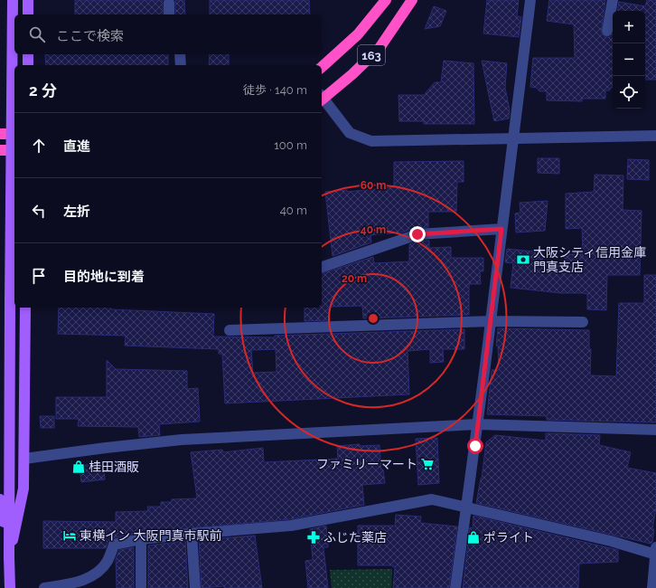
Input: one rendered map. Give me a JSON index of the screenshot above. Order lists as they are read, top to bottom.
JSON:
{
  "streets": {
    "highway": ["163"]
  },
  "places": {
    "bank": ["大阪シティ信用金庫 門真支店"],
    "supermarket": ["ファミリーマート"],
    "shop": ["桂田酒販", "ポライト"],
    "hotel": ["東横イン 大阪門真市駅前"],
    "pharmacy": ["ふじた薬店"]
  },
  "page": {
    "map_buttons": ["+", "−"],
    "search": "ここで検索",
    "heading": ["2 分", "徒歩 · 140 m"],
    "list": [
      ["直進", "100 m"],
      ["左折", "40 m"],
      "目的地に到着"
    ]
  },
  "rings": ["60 m", "40 m", "20 m"]
}
